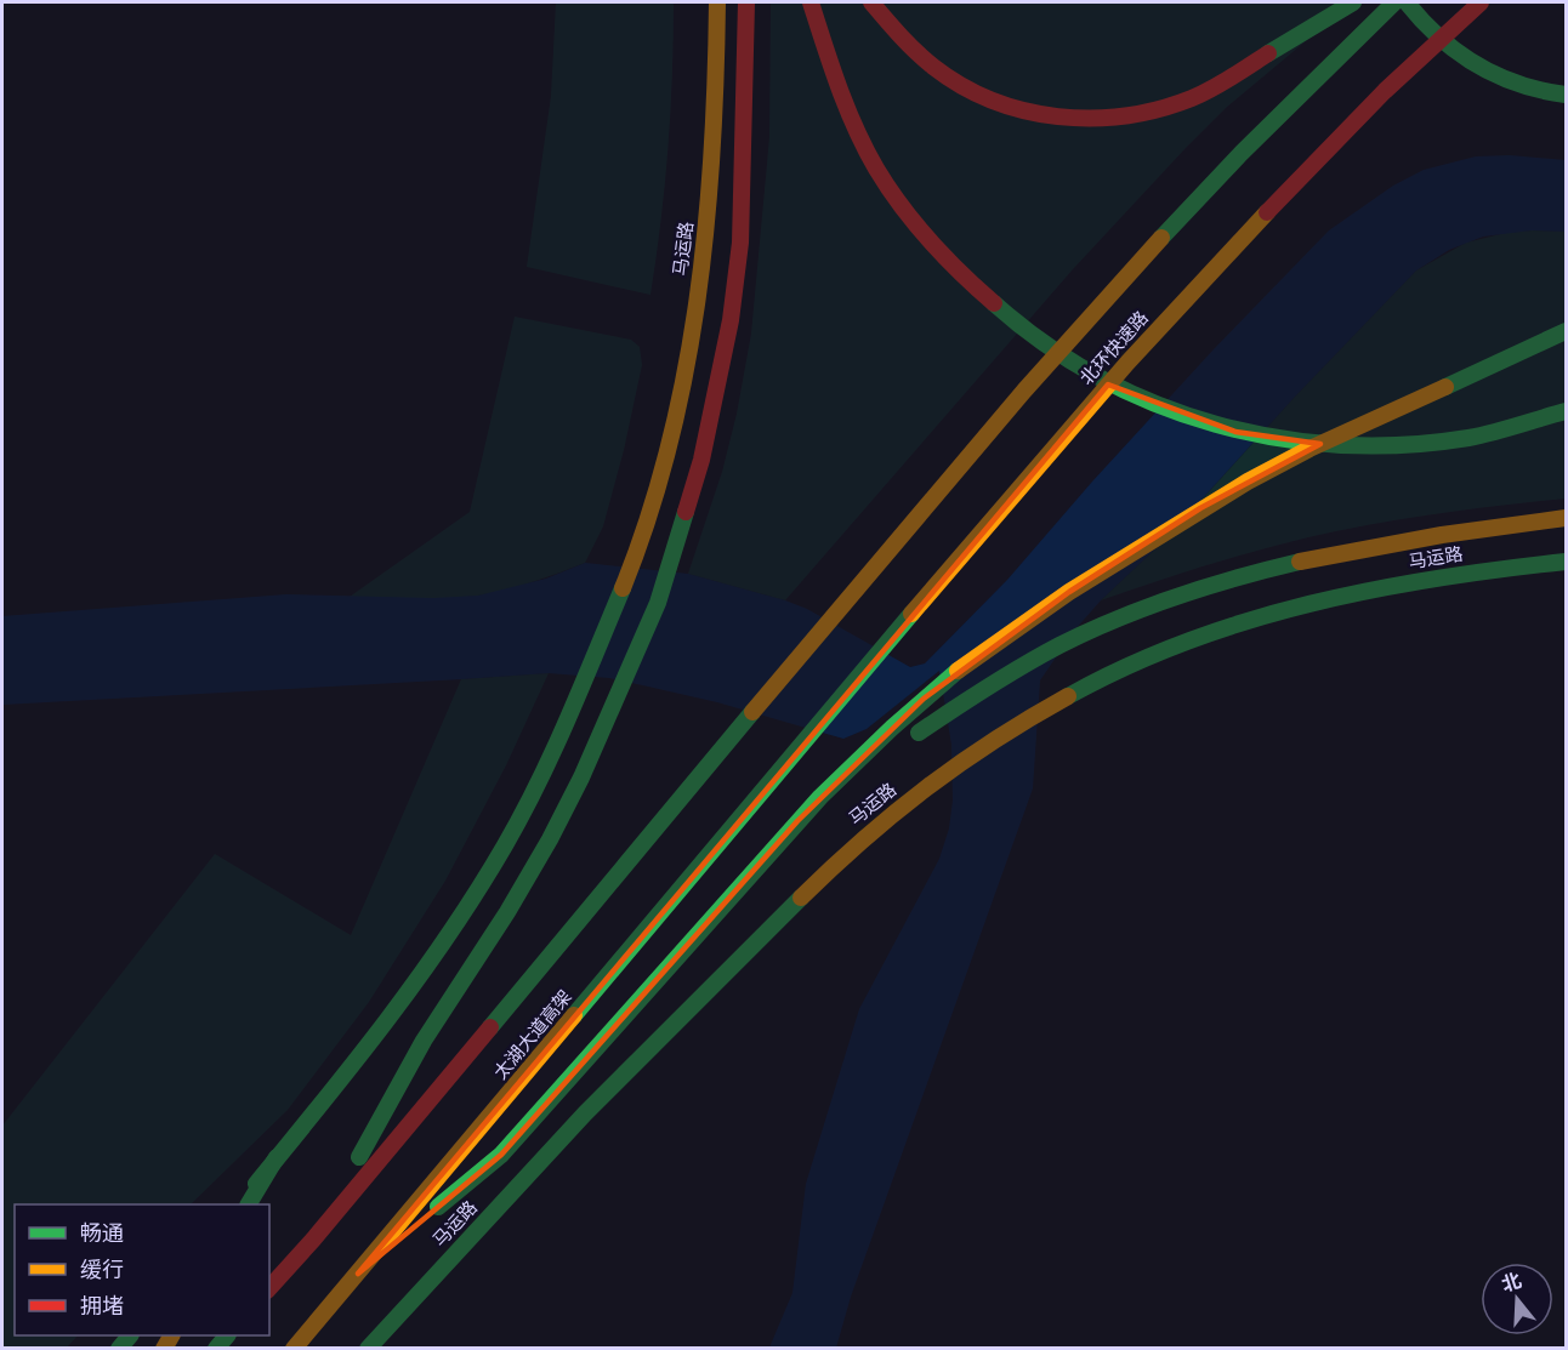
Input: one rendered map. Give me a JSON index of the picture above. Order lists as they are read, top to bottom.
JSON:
{
  "streets": {
    "main road": ["马运路", "北环快速路", "太湖大道高架"]
  },
  "crossings": [
    ["北环快速路", "太湖大道高架"]
  ],
  "legend": ["畅通", "缓行", "拥堵"],
  "north": "top"
}
